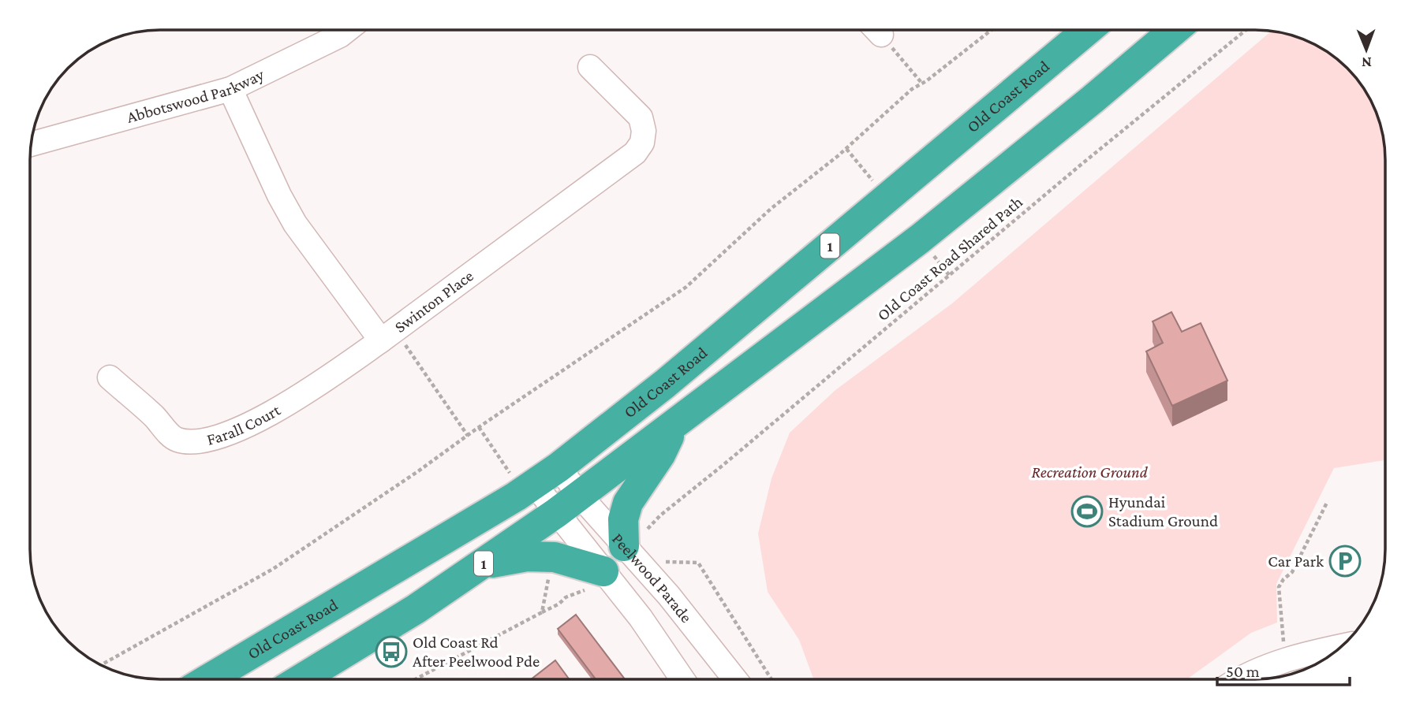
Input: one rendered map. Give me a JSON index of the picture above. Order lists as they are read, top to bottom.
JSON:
{
  "streets": {
    "highway": ["Old Coast Road", "1"],
    "street": [
      "Abbotswood Parkway",
      "Swinton Place",
      "Farall Court",
      "Peelwood Parade"
    ],
    "path": ["Old Coast Road Shared Path"]
  },
  "crossings": [
    ["Abbotswood Parkway", "Swinton Place"],
    ["Old Coast Road", "Peelwood Parade"],
    ["1", "Peelwood Parade"],
    ["Old Coast Road Shared Path", "Peelwood Parade"],
    ["Swinton Place", "Farall Court"]
  ],
  "parks": ["Recreation Ground"],
  "places": {
    "sports": ["Hyundai Stadium Ground"],
    "parking": ["Car Park"],
    "bus stop": ["Old Coast Rd After Peelwood Pde"]
  },
  "scale_bar": "50 m",
  "north": "bottom"
}
